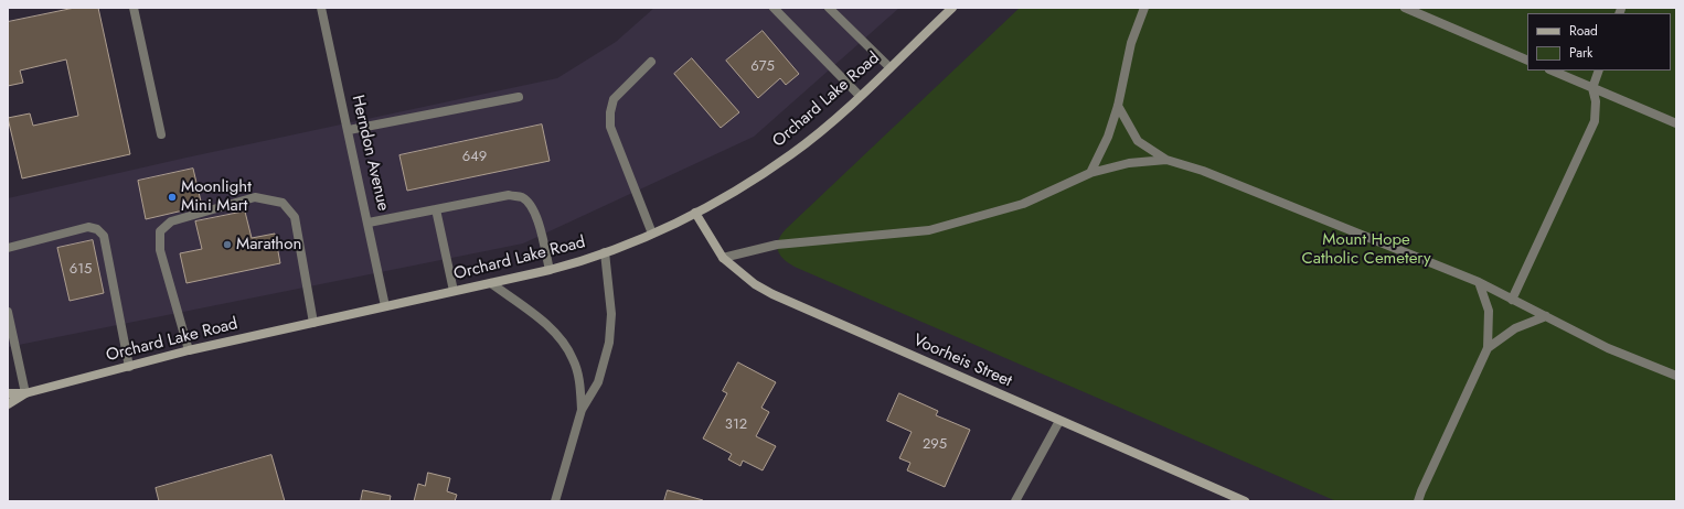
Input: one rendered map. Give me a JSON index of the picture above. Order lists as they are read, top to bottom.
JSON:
{
  "streets": {
    "main road": ["Orchard Lake Road", "Voorheis Street"],
    "street": ["Herndon Avenue"]
  },
  "crossings": [
    ["Orchard Lake Road", "Herndon Avenue"],
    ["Orchard Lake Road", "Voorheis Street"]
  ],
  "parks": ["Mount Hope Catholic Cemetery"],
  "places": ["Moonlight Mini Mart", "Marathon"],
  "house_numbers": [
    "675",
    "649",
    "615",
    "312",
    "295"
  ],
  "legend": ["Road", "Park"]
}
